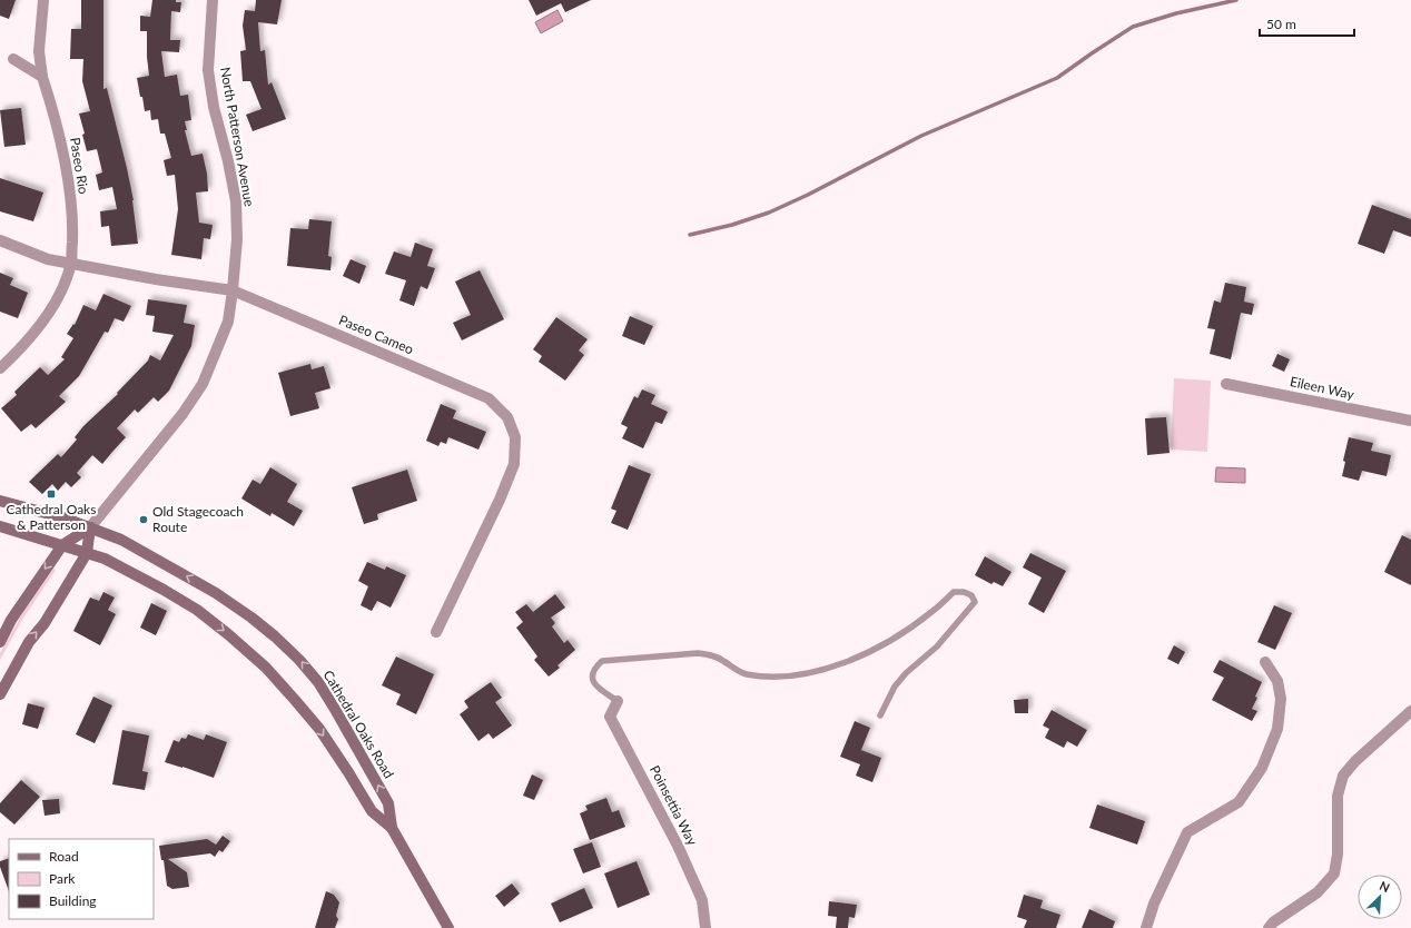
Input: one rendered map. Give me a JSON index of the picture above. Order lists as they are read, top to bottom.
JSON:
{
  "streets": {
    "main road": ["North Patterson Avenue", "Cathedral Oaks Road"],
    "street": [
      "Paseo Rio",
      "Paseo Cameo",
      "Eileen Way",
      "Poinsettia Way"
    ]
  },
  "crossings": [
    ["North Patterson Avenue", "Paseo Cameo"],
    ["North Patterson Avenue", "Cathedral Oaks Road"],
    ["Paseo Rio", "Paseo Cameo"]
  ],
  "places": {
    "transit": ["Cathedral Oaks & Patterson"],
    "other": ["Old Stagecoach Route"]
  },
  "legend": ["Road", "Park", "Building"],
  "scale_bar": "50 m",
  "north": "top right"
}
